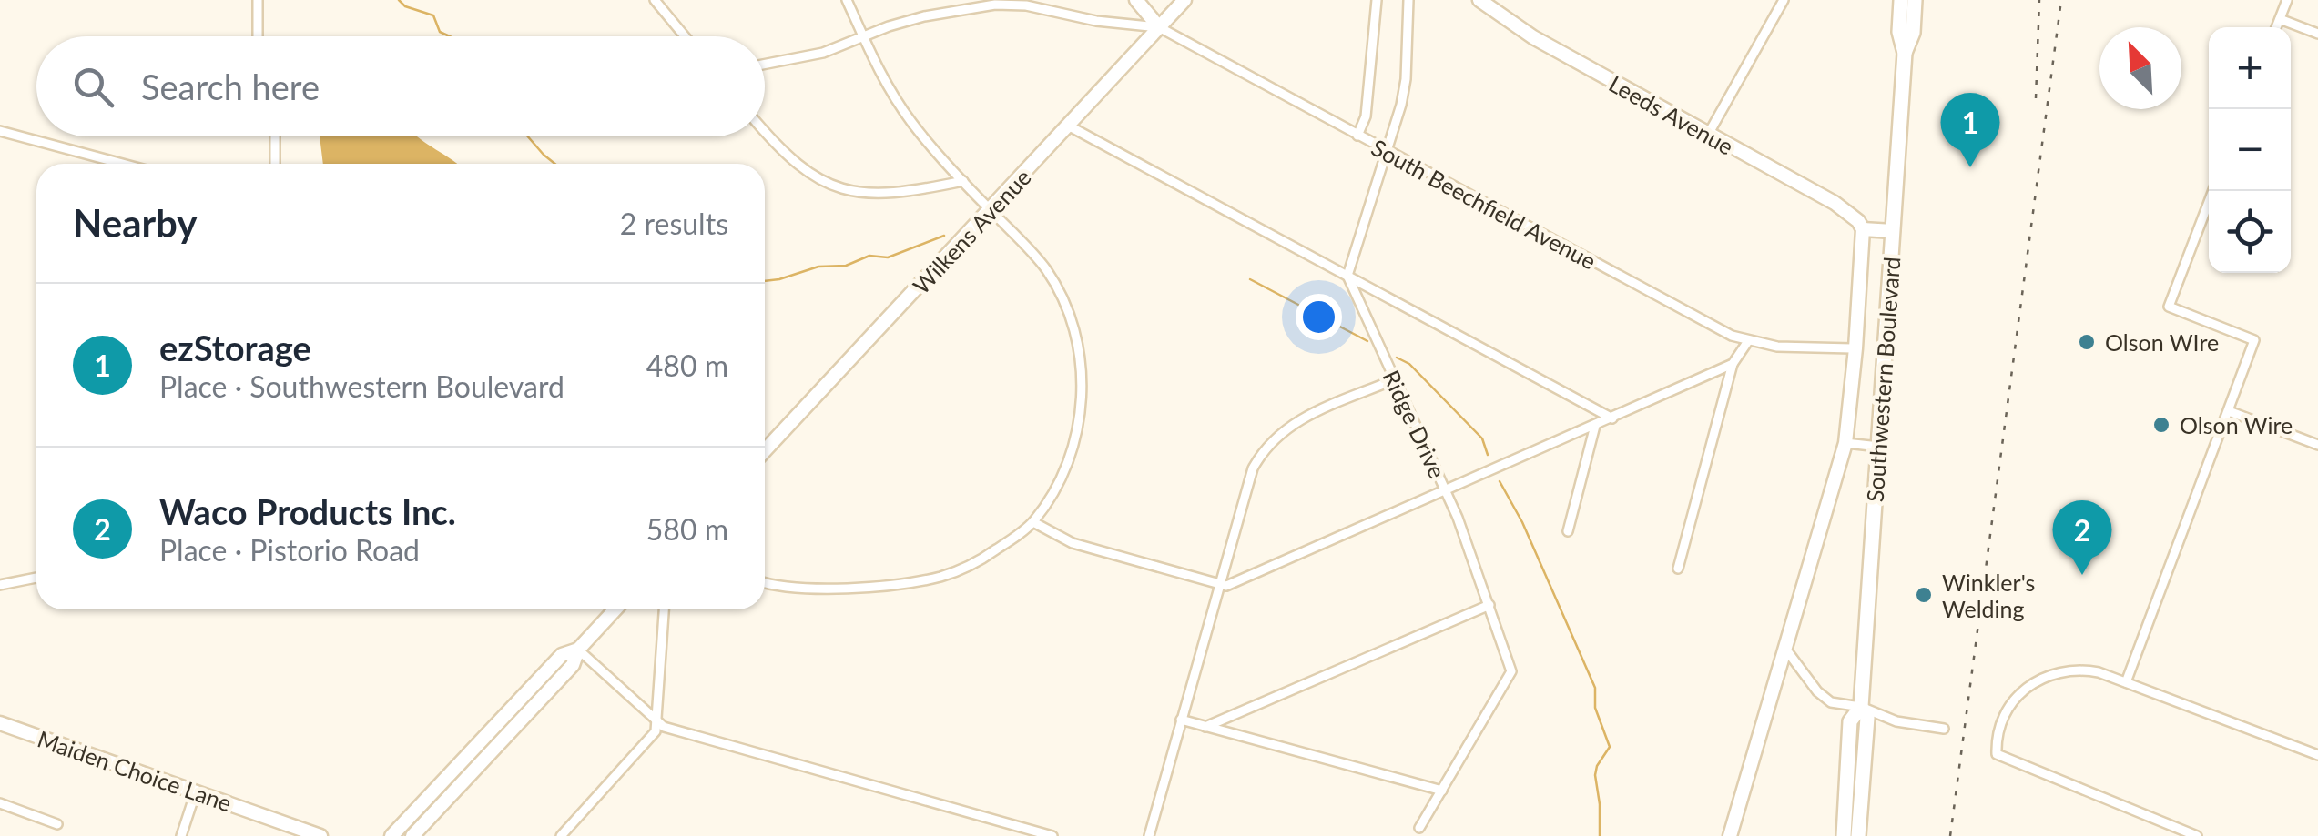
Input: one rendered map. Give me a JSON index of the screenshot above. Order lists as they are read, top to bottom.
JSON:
{
  "streets": {
    "main road": [
      "Leeds Avenue",
      "South Beechfield Avenue",
      "Wilkens Avenue",
      "Southwestern Boulevard",
      "Maiden Choice Lane"
    ],
    "street": ["Ridge Drive"]
  },
  "crossings": [
    ["South Beechfield Avenue", "Wilkens Avenue"]
  ],
  "places": ["Olson WIre", "Olson Wire", "Winkler's Welding"],
  "north": "top left",
  "page": {
    "map_buttons": ["+", "−"],
    "search": "Search here",
    "pins": ["1", "2"],
    "heading": ["Nearby", "2 results"],
    "list": [
      {
        "mark": "1",
        "name": "ezStorage",
        "note": "Place · Southwestern Boulevard",
        "value": "480 m"
      },
      {
        "mark": "2",
        "name": "Waco Products Inc.",
        "note": "Place · Pistorio Road",
        "value": "580 m"
      }
    ]
  }
}
